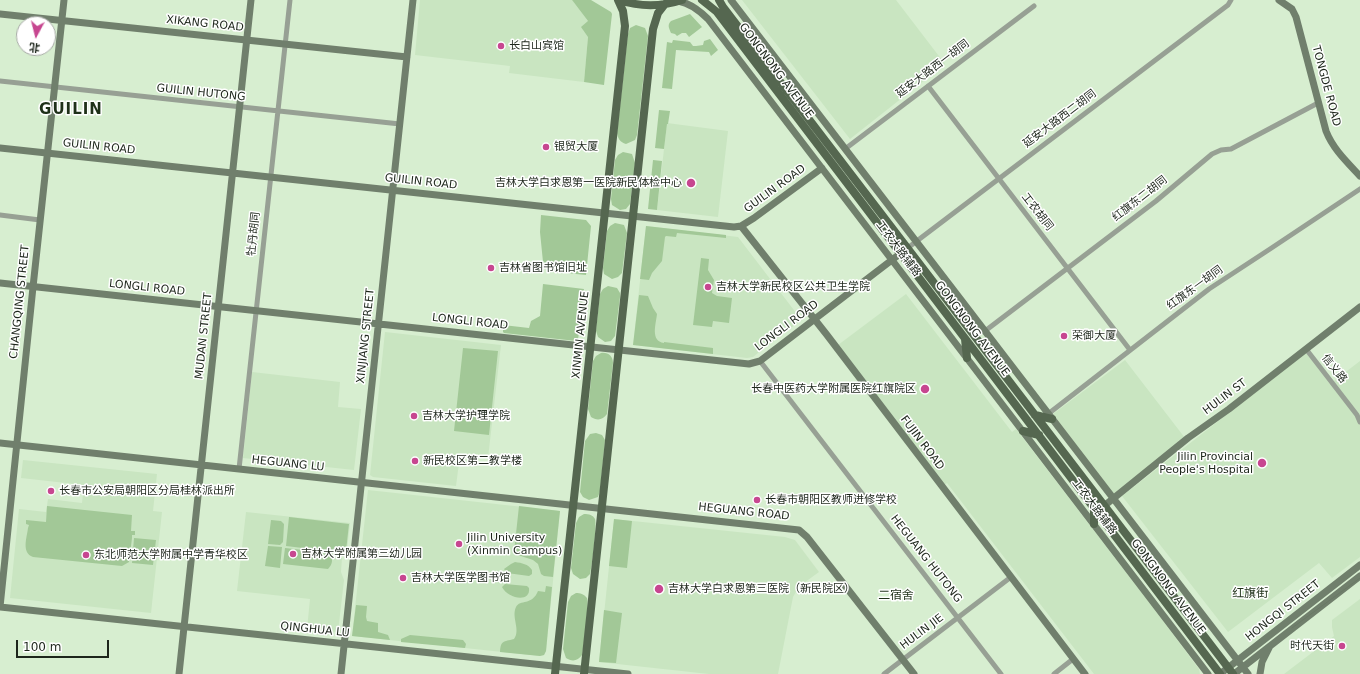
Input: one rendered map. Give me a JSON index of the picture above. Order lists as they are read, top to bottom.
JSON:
{
  "streets": {
    "main road": ["GONGNONG AVENUE", "XINMIN AVENUE"],
    "street": [
      "XIKANG ROAD",
      "延安大路西一胡同",
      "TONGDE ROAD",
      "GUILIN HUTONG",
      "延安大路西二胡同",
      "GUILIN ROAD",
      "红旗东二胡同",
      "工农胡同",
      "牡丹胡同",
      "工农大路辅路",
      "LONGLI ROAD",
      "红旗东一胡同",
      "CHANGQING STREET",
      "MUDAN STREET",
      "XINJIANG STREET",
      "信义路",
      "HULIN ST",
      "FUJIN ROAD",
      "HEGUANG LU",
      "HEGUANG ROAD",
      "HEGUANG HUTONG",
      "HONGQI STREET",
      "QINGHUA LU",
      "HULIN JIE"
    ]
  },
  "crossings": [
    ["XIKANG ROAD", "牡丹胡同"],
    ["XIKANG ROAD", "CHANGQING STREET"],
    ["XIKANG ROAD", "MUDAN STREET"],
    ["XIKANG ROAD", "XINJIANG STREET"],
    ["延安大路西一胡同", "工农胡同"],
    ["延安大路西一胡同", "工农大路辅路"],
    ["GONGNONG AVENUE", "延安大路西二胡同"],
    ["GONGNONG AVENUE", "LONGLI ROAD"],
    ["GONGNONG AVENUE", "HULIN ST"],
    ["GONGNONG AVENUE", "HONGQI STREET"],
    ["TONGDE ROAD", "红旗东二胡同"],
    ["GUILIN HUTONG", "牡丹胡同"],
    ["GUILIN HUTONG", "CHANGQING STREET"],
    ["GUILIN HUTONG", "MUDAN STREET"],
    ["GUILIN HUTONG", "XINJIANG STREET"],
    ["延安大路西二胡同", "工农胡同"],
    ["延安大路西二胡同", "工农大路辅路"],
    ["延安大路西二胡同", "LONGLI ROAD"],
    ["GUILIN ROAD", "牡丹胡同"],
    ["GUILIN ROAD", "工农大路辅路"],
    ["GUILIN ROAD", "CHANGQING STREET"],
    ["GUILIN ROAD", "XINMIN AVENUE"],
    ["GUILIN ROAD", "MUDAN STREET"],
    ["GUILIN ROAD", "XINJIANG STREET"],
    ["GUILIN ROAD", "FUJIN ROAD"],
    ["红旗东二胡同", "工农胡同"],
    ["红旗东二胡同", "工农大路辅路"],
    ["工农胡同", "红旗东一胡同"],
    ["牡丹胡同", "LONGLI ROAD"],
    ["牡丹胡同", "HEGUANG LU"],
    ["工农大路辅路", "LONGLI ROAD"],
    ["工农大路辅路", "红旗东一胡同"],
    ["工农大路辅路", "HULIN ST"],
    ["工农大路辅路", "HONGQI STREET"],
    ["LONGLI ROAD", "CHANGQING STREET"],
    ["LONGLI ROAD", "XINMIN AVENUE"],
    ["LONGLI ROAD", "MUDAN STREET"],
    ["LONGLI ROAD", "XINJIANG STREET"],
    ["LONGLI ROAD", "FUJIN ROAD"],
    ["LONGLI ROAD", "HEGUANG HUTONG"],
    ["CHANGQING STREET", "HEGUANG LU"],
    ["CHANGQING STREET", "QINGHUA LU"],
    ["XINMIN AVENUE", "HEGUANG LU"],
    ["XINMIN AVENUE", "HEGUANG ROAD"],
    ["XINMIN AVENUE", "QINGHUA LU"],
    ["MUDAN STREET", "HEGUANG LU"],
    ["MUDAN STREET", "QINGHUA LU"],
    ["XINJIANG STREET", "HEGUANG LU"],
    ["XINJIANG STREET", "QINGHUA LU"],
    ["信义路", "HULIN ST"],
    ["FUJIN ROAD", "HULIN JIE"],
    ["HEGUANG LU", "HEGUANG ROAD"],
    ["HEGUANG ROAD", "HULIN JIE"],
    ["HEGUANG HUTONG", "HULIN JIE"]
  ],
  "districts": ["GUILIN", "红旗街", "二宿舍"],
  "places": [
    "长白山宾馆",
    "银贸大厦",
    "吉林大学白求恩第一医院新民体检中心",
    "吉林省图书馆旧址",
    "吉林大学新民校区公共卫生学院",
    "荣御大厦",
    "长春中医药大学附属医院红旗院区",
    "吉林大学护理学院",
    "新民校区第二教学楼",
    "Jilin Provincial People's Hospital",
    "长春市公安局朝阳区分局桂林派出所",
    "长春市朝阳区教师进修学校",
    "Jilin University (Xinmin Campus)",
    "吉林大学附属第三幼儿园",
    "东北师范大学附属中学青华校区",
    "吉林大学医学图书馆",
    "吉林大学白求恩第三医院（新民院区）",
    "时代天街"
  ],
  "scale_bar": "100 m",
  "north": "bottom"
}
